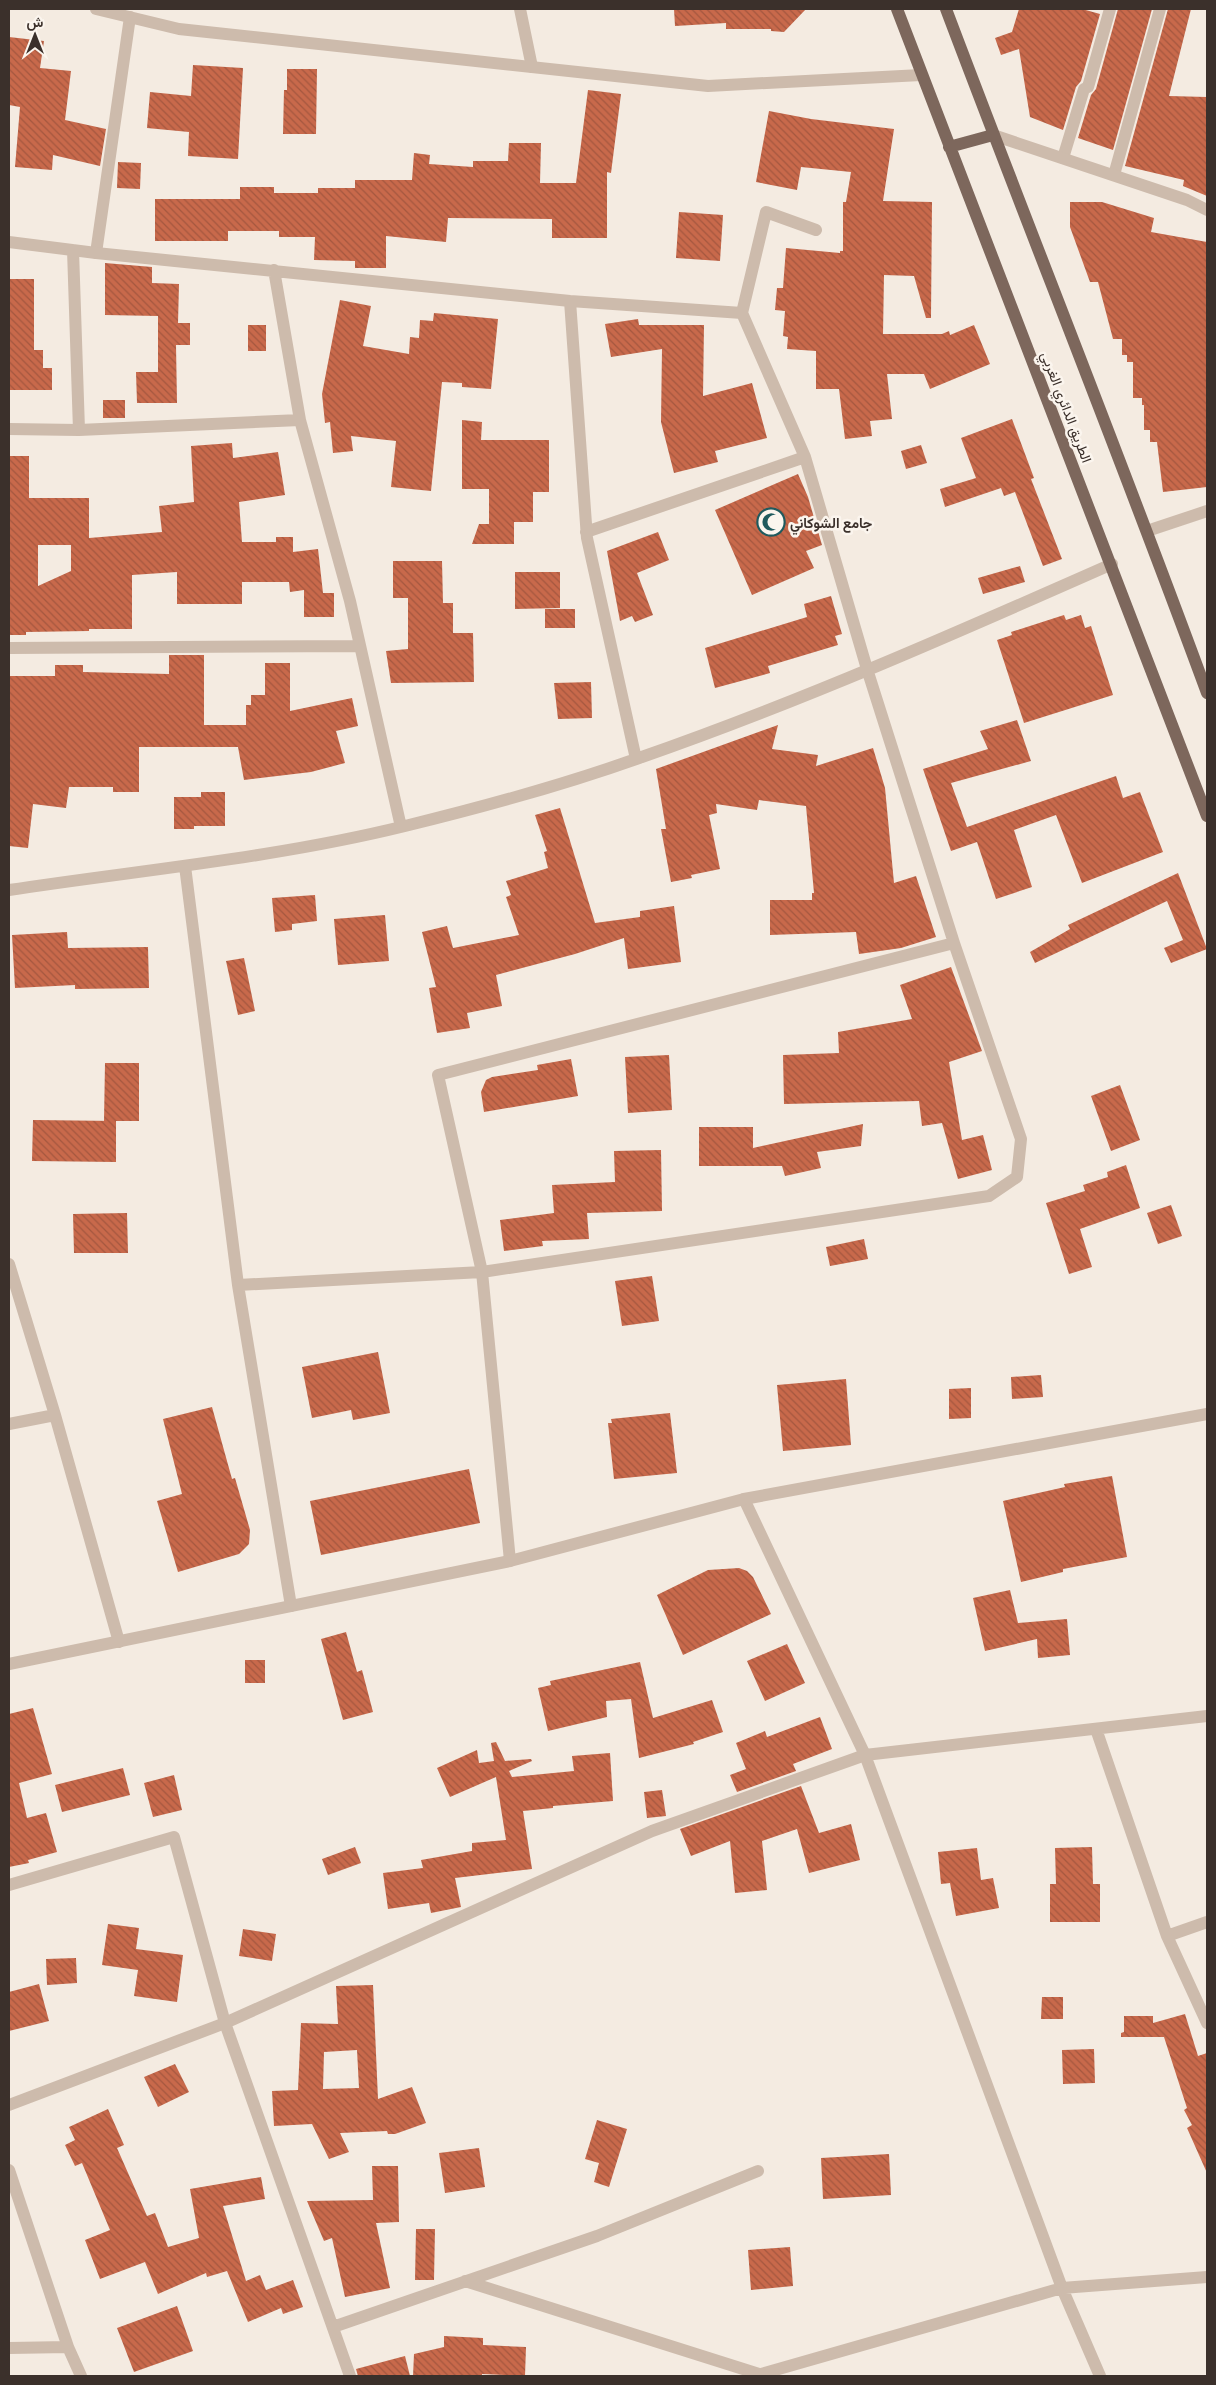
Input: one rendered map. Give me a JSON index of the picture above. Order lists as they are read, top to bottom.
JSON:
{
  "streets": {
    "main road": ["الطريق الدائري الغربي"]
  },
  "places": {
    "mosque": ["جامع الشوكاني"]
  },
  "north": "top"
}
